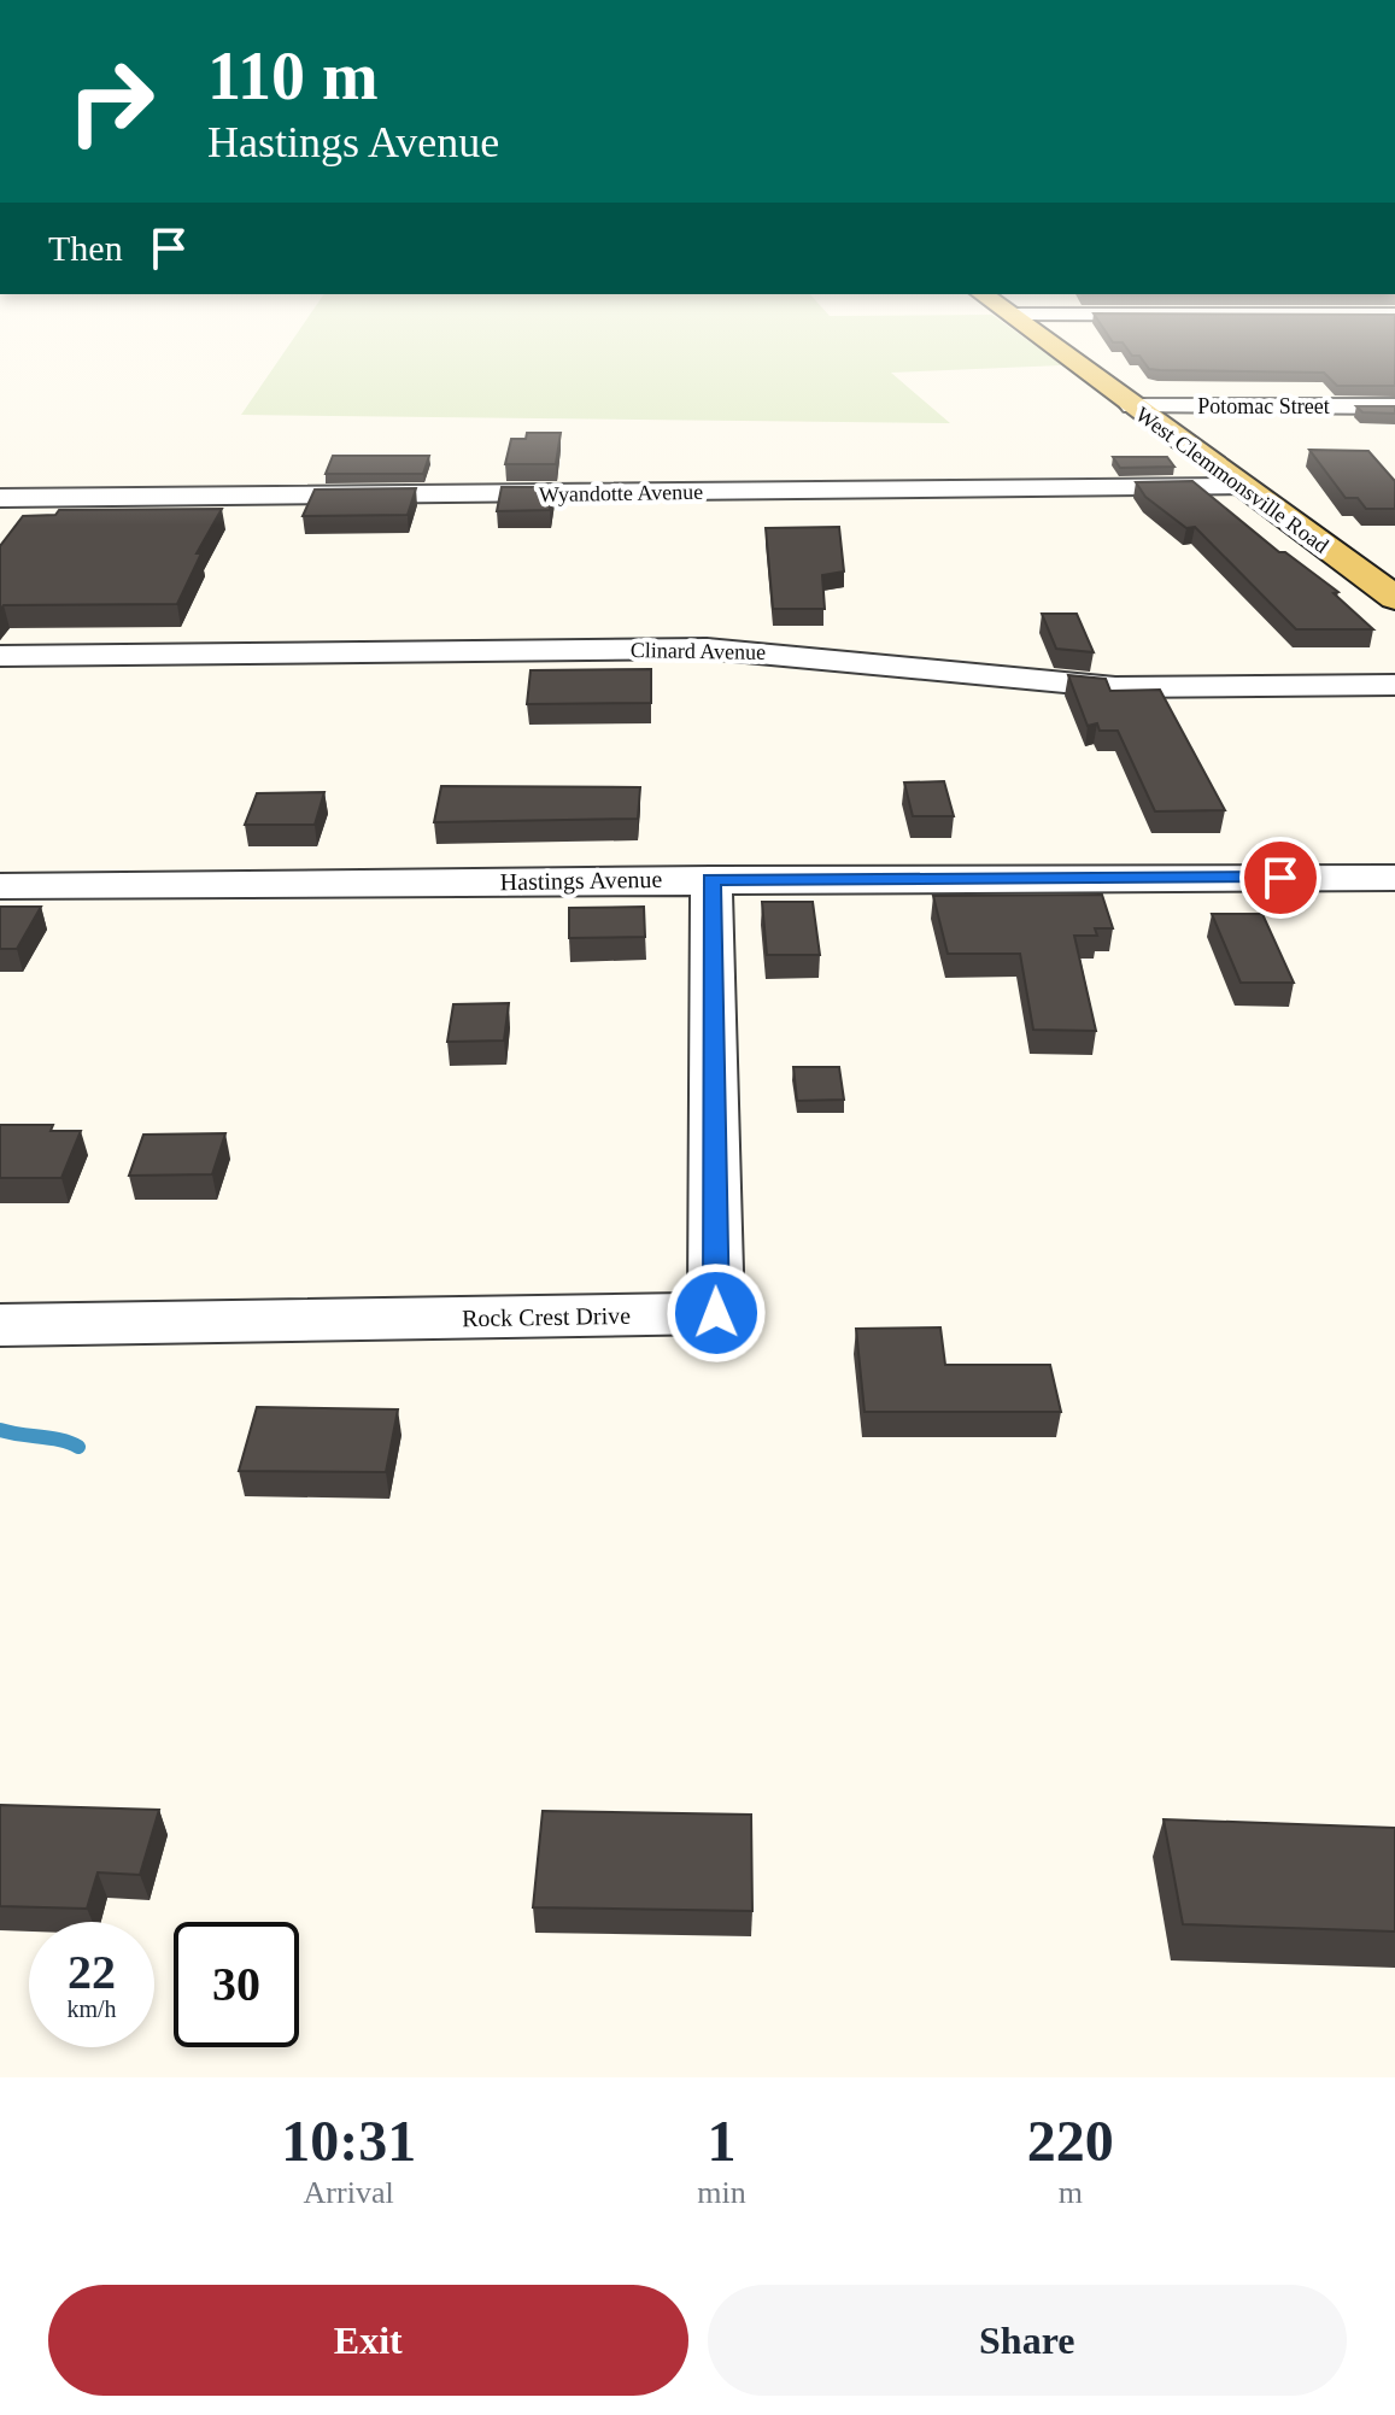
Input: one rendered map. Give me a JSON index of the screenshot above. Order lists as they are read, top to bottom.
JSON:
{
  "streets": {
    "main road": ["West Clemmonsville Road"],
    "street": [
      "Potomac Street",
      "Wyandotte Avenue",
      "Clinard Avenue",
      "Hastings Avenue",
      "Rock Crest Drive"
    ]
  },
  "crossings": [
    ["Potomac Street", "West Clemmonsville Road"],
    ["West Clemmonsville Road", "Wyandotte Avenue"],
    ["Hastings Avenue", "Rock Crest Drive"]
  ],
  "page": {
    "turn": ["110 m", "Hastings Avenue"],
    "then": "Then",
    "speed": "22 km/h",
    "limit": "30",
    "eta": [
      "10:31",
      "Arrival",
      "1",
      "min",
      "220",
      "m"
    ],
    "buttons": ["Exit", "Share"]
  }
}
